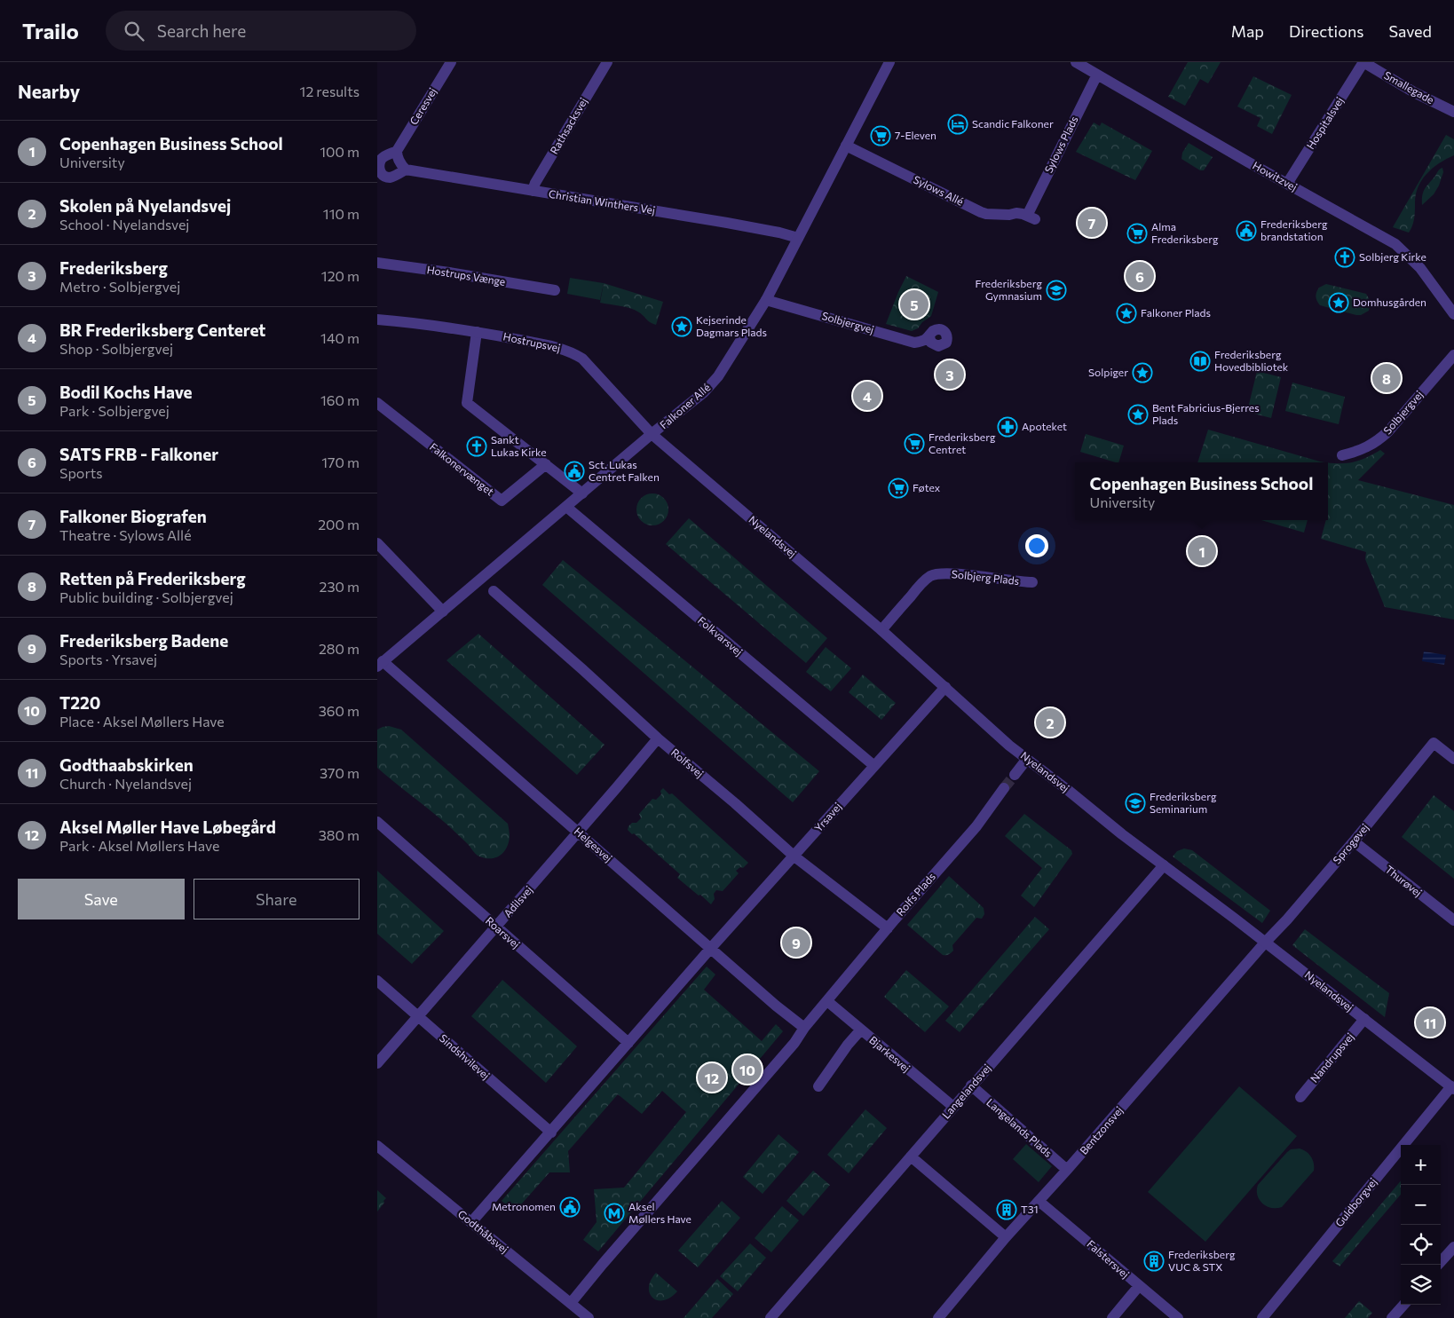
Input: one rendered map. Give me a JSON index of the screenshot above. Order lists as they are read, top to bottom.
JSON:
{
  "streets": {
    "street": [
      "Smallegade",
      "Ceresvej",
      "Hospitalsvej",
      "Rathsacksvej",
      "Sylows Plads",
      "Howitzvej",
      "Sylows Allé",
      "Christian Winthers Vej",
      "Hostrups Vænge",
      "Solbjergvej",
      "Hostrupsvej",
      "Falkoner Allé",
      "Falkonervænget",
      "Nyelandsvej",
      "Solbjerg Plads",
      "Folkvarsvej",
      "Rolfsvej",
      "Yrsavej",
      "Sprogøvej",
      "Helgesvej",
      "Thurøvej",
      "Rolfs Plads",
      "Adilsvej",
      "Roarsvej",
      "Bjarkesvej",
      "Sindshvilevej",
      "Nandrupsvej",
      "Langelandsvej",
      "Langelands Plads",
      "Bentzonsvej",
      "Guldborgvej",
      "Godthåbsvej",
      "Falstersvej"
    ]
  },
  "crossings": [
    ["Smallegade", "Hospitalsvej"],
    ["Ceresvej", "Christian Winthers Vej"],
    ["Hospitalsvej", "Howitzvej"],
    ["Rathsacksvej", "Christian Winthers Vej"],
    ["Sylows Plads", "Howitzvej"],
    ["Sylows Plads", "Sylows Allé"],
    ["Sylows Allé", "Falkoner Allé"],
    ["Christian Winthers Vej", "Falkoner Allé"],
    ["Solbjergvej", "Falkoner Allé"],
    ["Hostrupsvej", "Falkoner Allé"],
    ["Hostrupsvej", "Nyelandsvej"],
    ["Falkoner Allé", "Nyelandsvej"],
    ["Falkoner Allé", "Folkvarsvej"],
    ["Falkoner Allé", "Helgesvej"],
    ["Nyelandsvej", "Solbjerg Plads"],
    ["Nyelandsvej", "Yrsavej"],
    ["Nyelandsvej", "Sprogøvej"],
    ["Nyelandsvej", "Nandrupsvej"],
    ["Nyelandsvej", "Langelandsvej"],
    ["Nyelandsvej", "Bentzonsvej"],
    ["Nyelandsvej", "Guldborgvej"],
    ["Folkvarsvej", "Yrsavej"],
    ["Rolfsvej", "Yrsavej"],
    ["Rolfsvej", "Rolfs Plads"],
    ["Rolfsvej", "Adilsvej"],
    ["Yrsavej", "Helgesvej"],
    ["Sprogøvej", "Thurøvej"],
    ["Sprogøvej", "Bentzonsvej"],
    ["Helgesvej", "Adilsvej"],
    ["Rolfs Plads", "Bjarkesvej"],
    ["Adilsvej", "Roarsvej"],
    ["Adilsvej", "Sindshvilevej"],
    ["Bjarkesvej", "Langelandsvej"],
    ["Langelandsvej", "Langelands Plads"],
    ["Langelands Plads", "Bentzonsvej"],
    ["Bentzonsvej", "Falstersvej"]
  ],
  "places": {
    "hotel": ["Scandic Falkoner"],
    "supermarket": [
      "7-Eleven",
      "Alma Frederiksberg",
      "Frederiksberg Centret",
      "Føtex"
    ],
    "public building": ["Frederiksberg brandstation", "Sct. Lukas Centret Falken", "Metronomen"],
    "church": ["Solbjerg Kirke", "Sankt Lukas Kirke"],
    "school or university": ["Frederiksberg Gymnasium", "Frederiksberg Seminarium"],
    "place": [
      "Domhusgården",
      "Falkoner Plads",
      "Kejserinde Dagmars Plads",
      "Solpiger",
      "Bent Fabricius-Bjerres Plads"
    ],
    "library": ["Frederiksberg Hovedbibliotek"],
    "pharmacy": ["Apoteket"],
    "building": ["T31", "Frederiksberg VUC & STX"],
    "metro station": ["Aksel Møllers Have"]
  },
  "page": {
    "header": "Trailo",
    "search": "Search here",
    "nav": ["Map", "Directions", "Saved"],
    "heading": ["Nearby", "12 results"],
    "list": [
      {
        "mark": "1",
        "name": "Copenhagen Business School",
        "note": "University",
        "value": "100 m"
      },
      {
        "mark": "2",
        "name": "Skolen på Nyelandsvej",
        "note": "School · Nyelandsvej",
        "value": "110 m"
      },
      {
        "mark": "3",
        "name": "Frederiksberg",
        "note": "Metro · Solbjergvej",
        "value": "120 m"
      },
      {
        "mark": "4",
        "name": "BR Frederiksberg Centeret",
        "note": "Shop · Solbjergvej",
        "value": "140 m"
      },
      {
        "mark": "5",
        "name": "Bodil Kochs Have",
        "note": "Park · Solbjergvej",
        "value": "160 m"
      },
      {
        "mark": "6",
        "name": "SATS FRB - Falkoner",
        "note": "Sports",
        "value": "170 m"
      },
      {
        "mark": "7",
        "name": "Falkoner Biografen",
        "note": "Theatre · Sylows Allé",
        "value": "200 m"
      },
      {
        "mark": "8",
        "name": "Retten på Frederiksberg",
        "note": "Public building · Solbjergvej",
        "value": "230 m"
      },
      {
        "mark": "9",
        "name": "Frederiksberg Badene",
        "note": "Sports · Yrsavej",
        "value": "280 m"
      },
      {
        "mark": "10",
        "name": "T220",
        "note": "Place · Aksel Møllers Have",
        "value": "360 m"
      },
      {
        "mark": "11",
        "name": "Godthaabskirken",
        "note": "Church · Nyelandsvej",
        "value": "370 m"
      },
      {
        "mark": "12",
        "name": "Aksel Møller Have Løbegård",
        "note": "Park · Aksel Møllers Have",
        "value": "380 m"
      }
    ],
    "pins": [
      "7",
      "6",
      "5",
      "3",
      "8",
      "4",
      "1",
      "2",
      "9",
      "11",
      "10",
      "12"
    ],
    "popup": ["Copenhagen Business School", "University"],
    "buttons": ["Save", "Share"],
    "map_buttons": ["+", "−"]
  }
}
